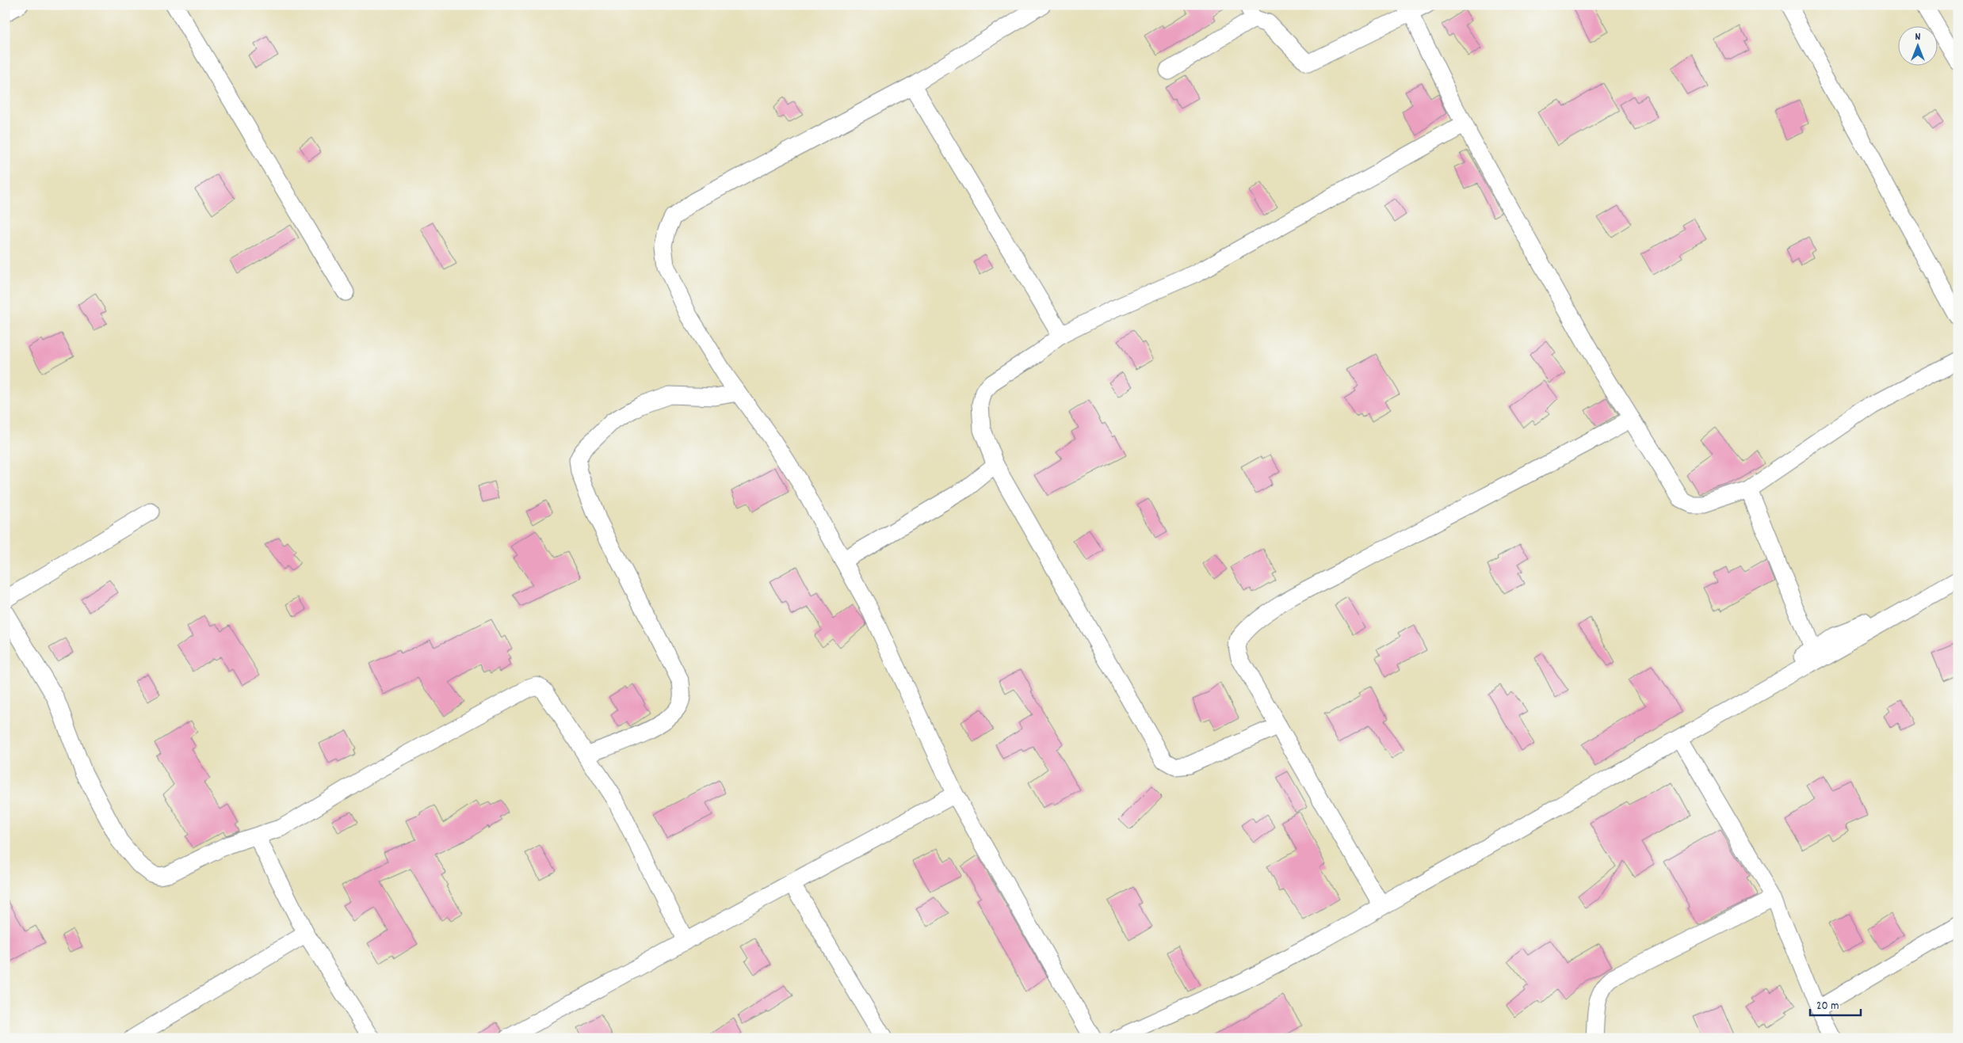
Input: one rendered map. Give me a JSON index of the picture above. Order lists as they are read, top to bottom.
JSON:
{
  "scale_bar": "20 m",
  "north": "top"
}
